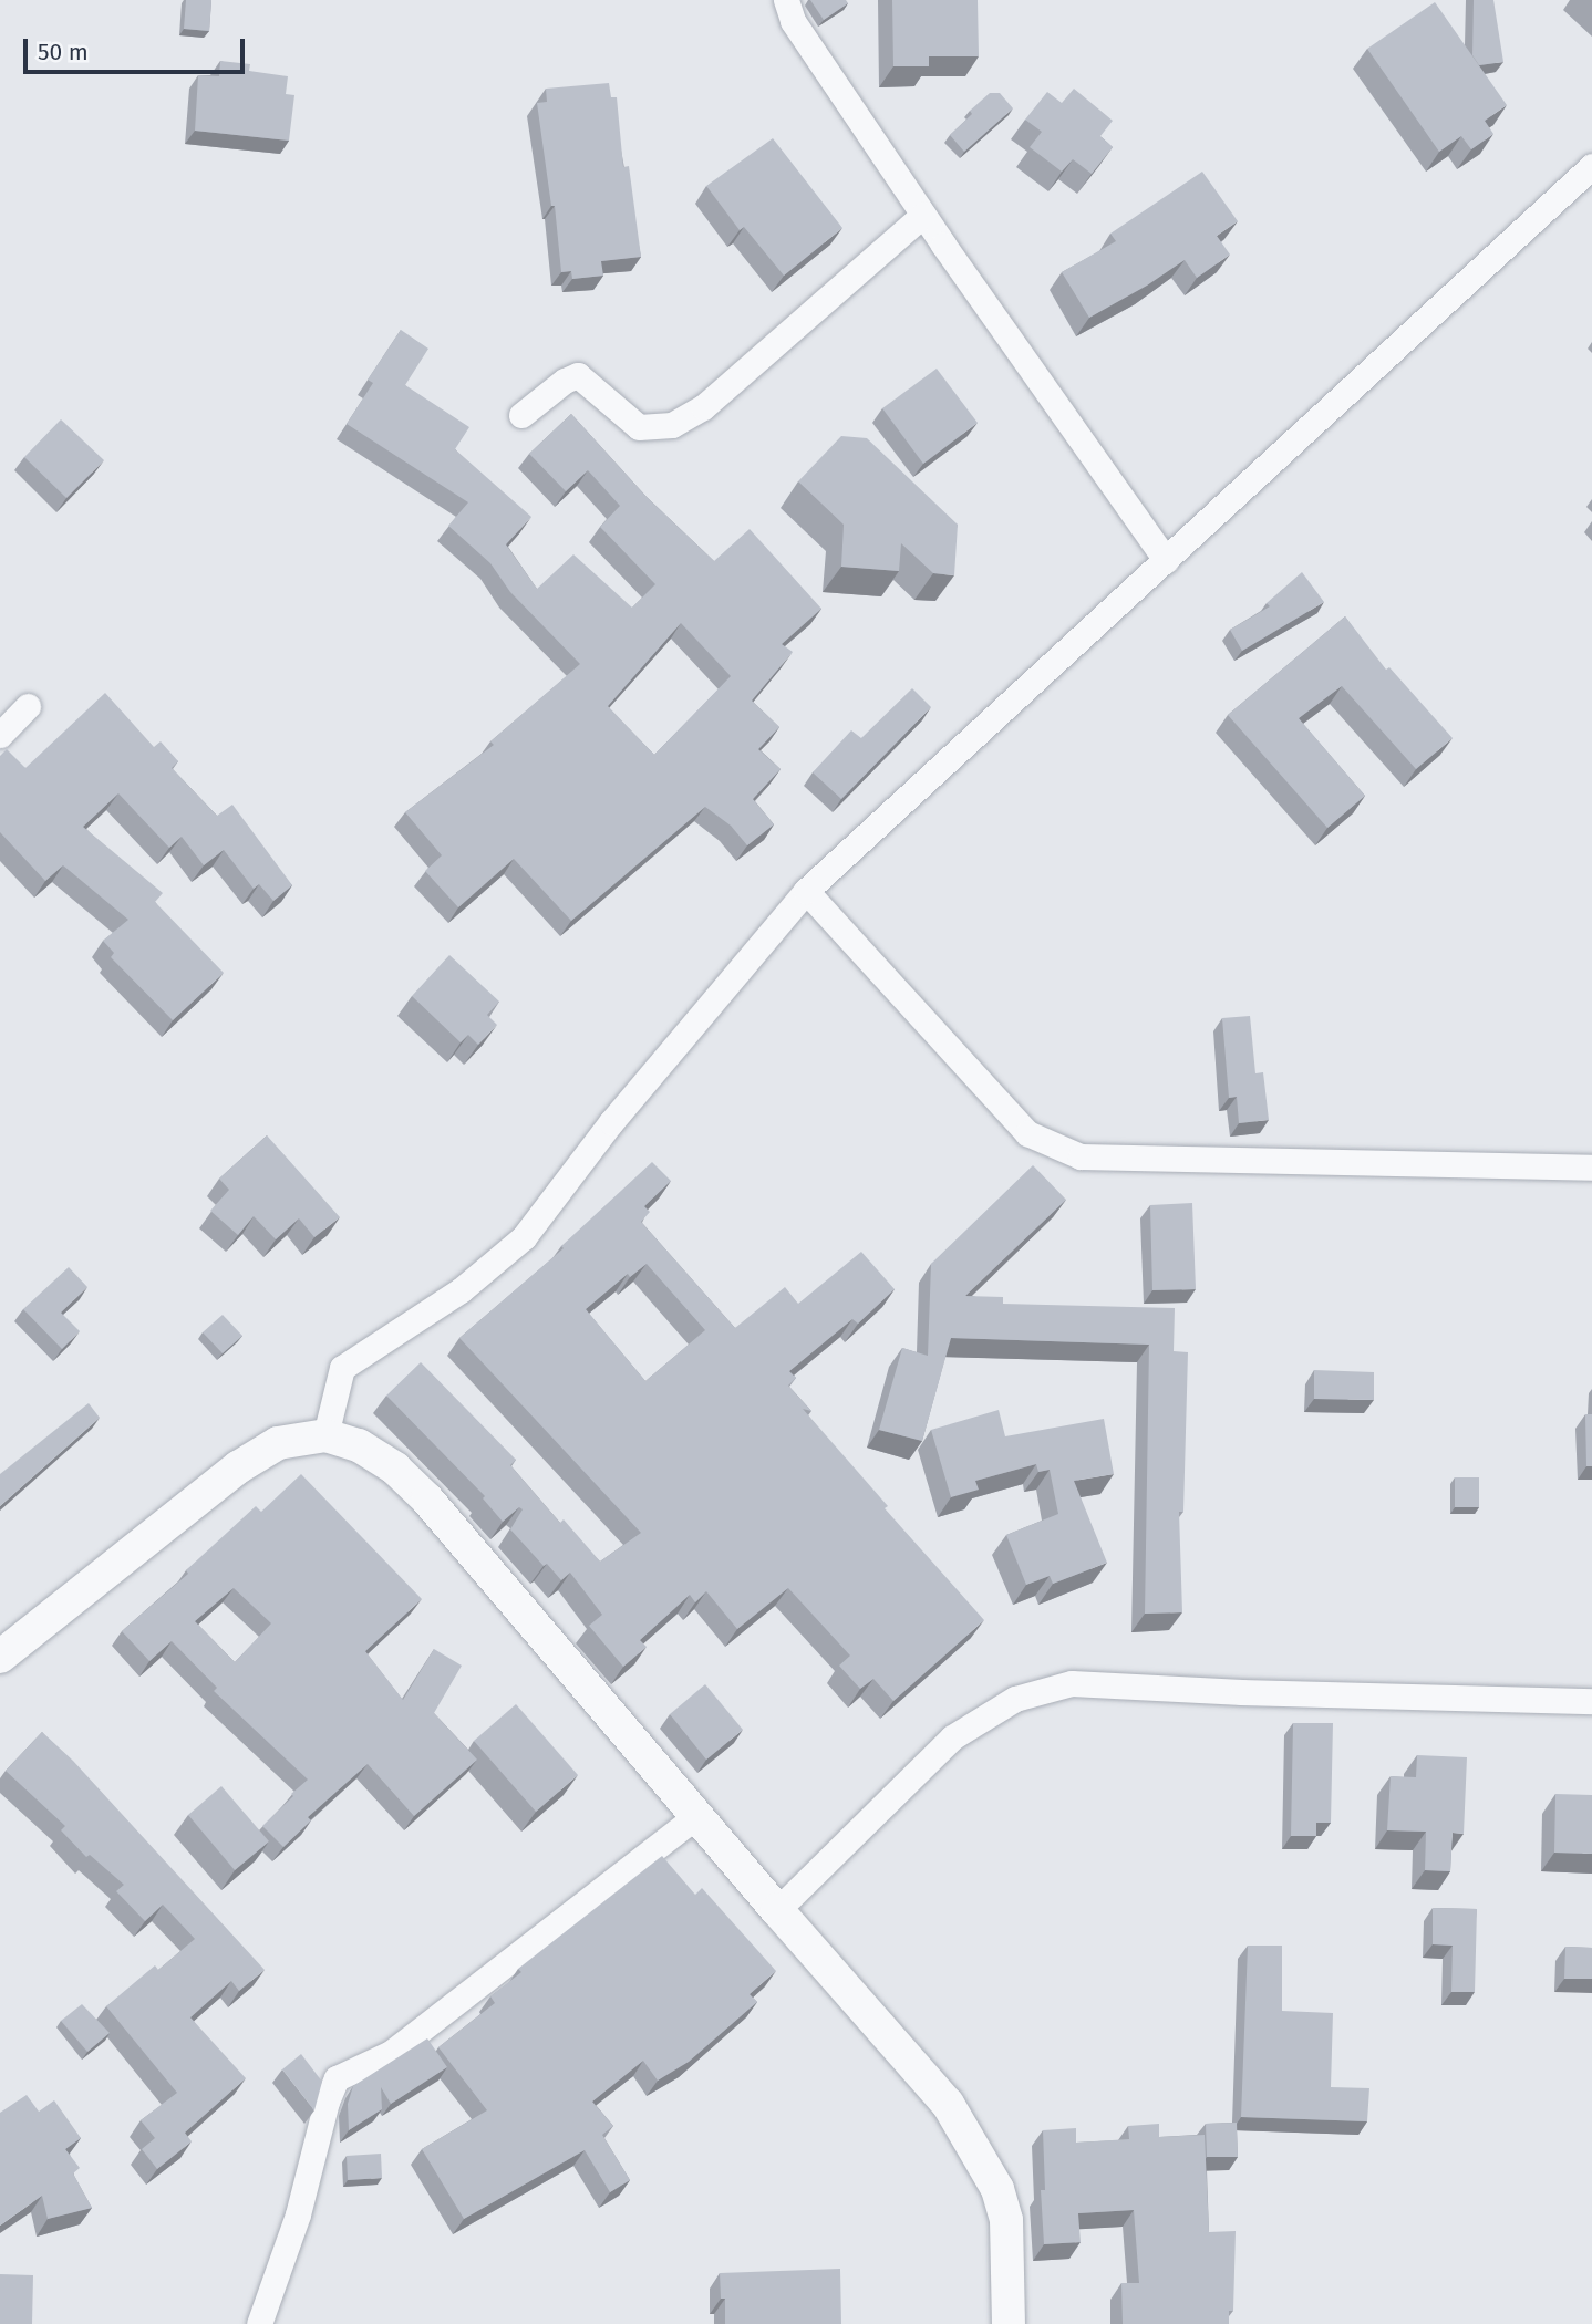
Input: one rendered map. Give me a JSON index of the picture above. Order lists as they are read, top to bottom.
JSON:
{
  "scale_bar": "50 m"
}
